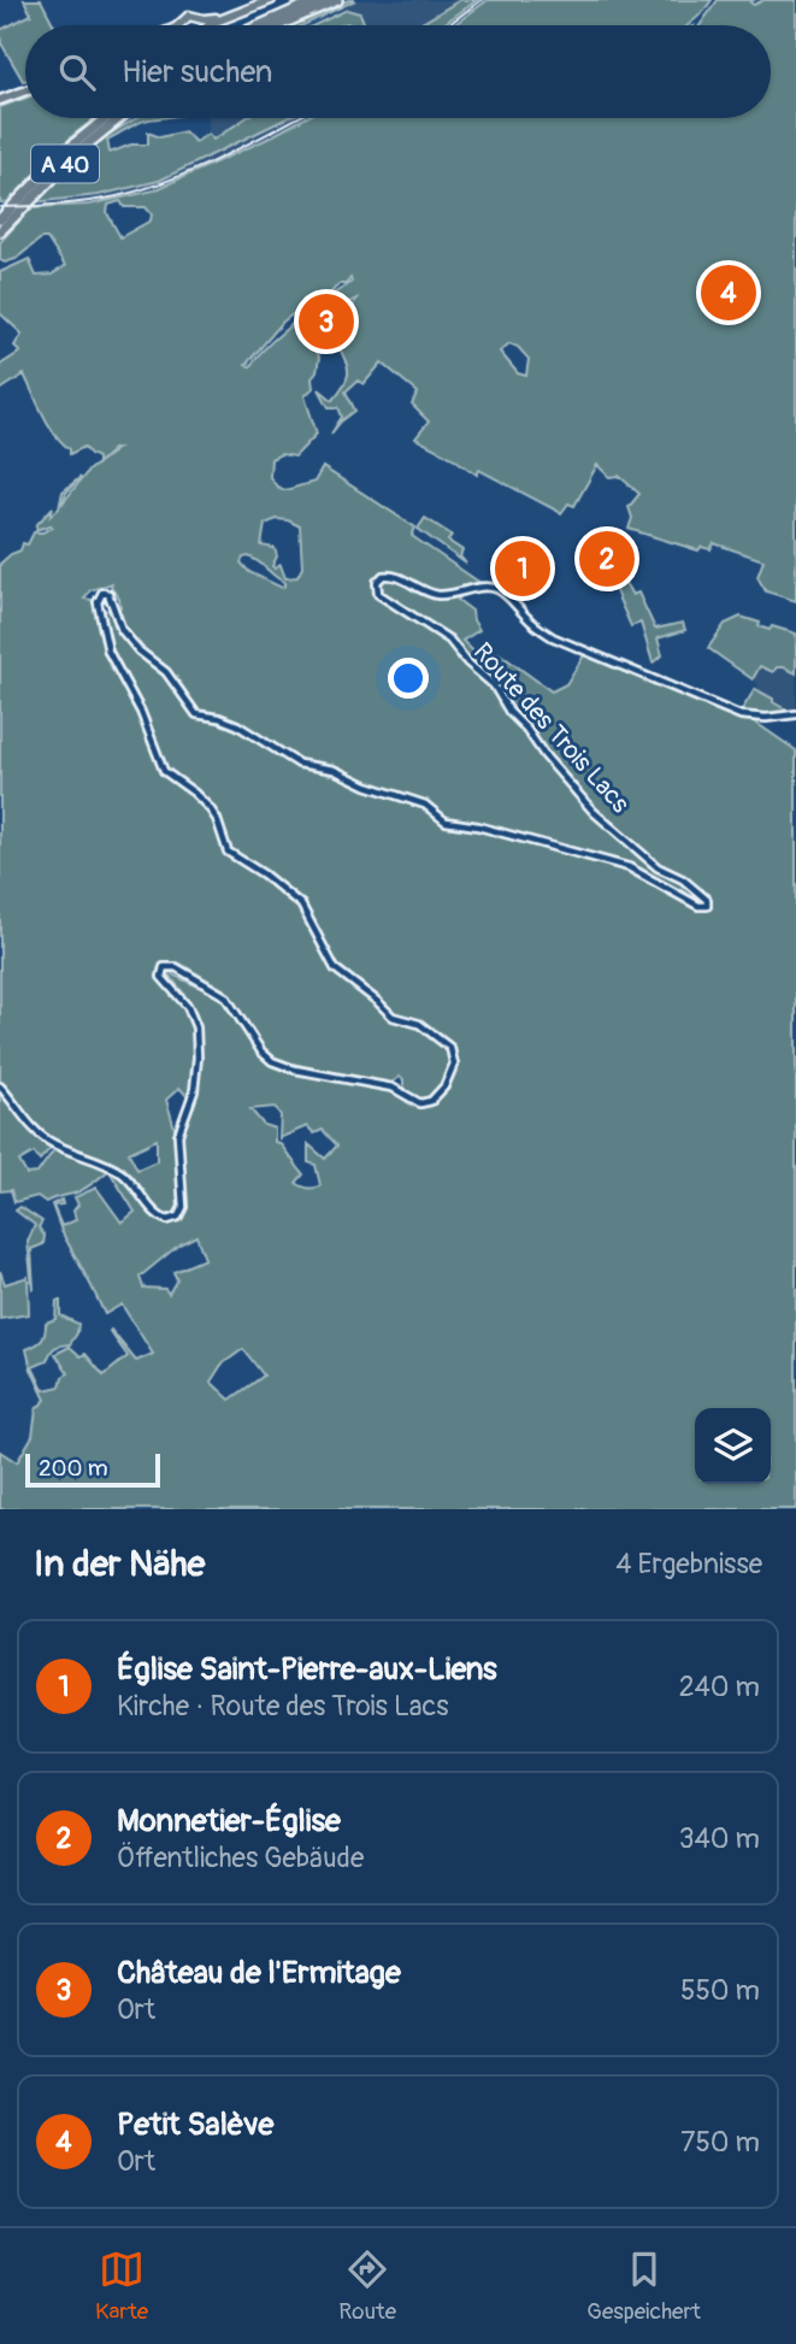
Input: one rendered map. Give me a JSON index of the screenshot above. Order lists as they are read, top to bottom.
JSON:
{
  "streets": {
    "highway": ["A 40"],
    "street": ["Route des Trois Lacs"]
  },
  "scale_bar": "200 m",
  "page": {
    "search": "Hier suchen",
    "pins": [
      "4",
      "3",
      "2",
      "1"
    ],
    "scale": "200 m",
    "heading": ["In der Nähe", "4 Ergebnisse"],
    "list": [
      {
        "mark": "1",
        "name": "Église Saint-Pierre-aux-Liens",
        "note": "Kirche · Route des Trois Lacs",
        "value": "240 m"
      },
      {
        "mark": "2",
        "name": "Monnetier-Église",
        "note": "Öffentliches Gebäude",
        "value": "340 m"
      },
      {
        "mark": "3",
        "name": "Château de l'Ermitage",
        "note": "Ort",
        "value": "550 m"
      },
      {
        "mark": "4",
        "name": "Petit Salève",
        "note": "Ort",
        "value": "750 m"
      }
    ],
    "nav": ["Karte", "Route", "Gespeichert"]
  }
}
